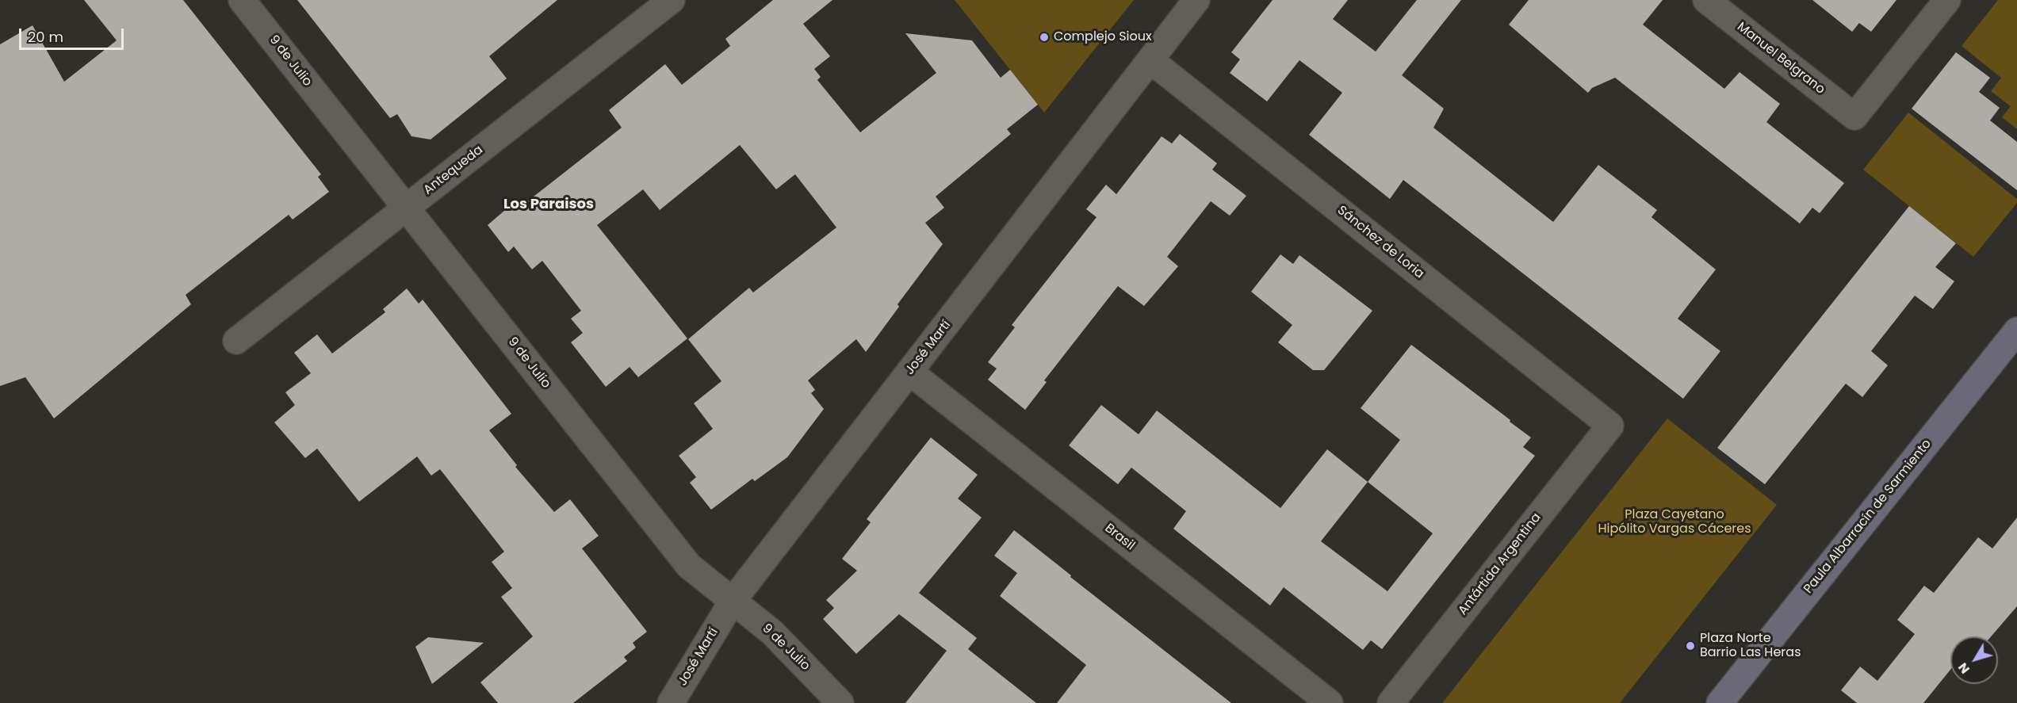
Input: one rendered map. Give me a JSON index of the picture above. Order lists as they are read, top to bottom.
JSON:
{
  "streets": {
    "main road": ["Paula Albarracín de Sarmiento"],
    "street": [
      "Manuel Belgrano",
      "9 de Julio",
      "Antequeda",
      "Sánchez de Loria",
      "José Martí",
      "Brasil",
      "Antártida Argentina"
    ]
  },
  "crossings": [
    ["9 de Julio", "Antequeda"],
    ["9 de Julio", "José Martí"],
    ["Sánchez de Loria", "José Martí"],
    ["Sánchez de Loria", "Antártida Argentina"],
    ["José Martí", "Brasil"]
  ],
  "districts": ["Los Paraisos"],
  "parks": ["Plaza Cayetano Hipólito Vargas Cáceres"],
  "places": ["Complejo Sioux", "Plaza Norte Barrio Las Heras"],
  "scale_bar": "20 m",
  "north": "bottom left"
}
